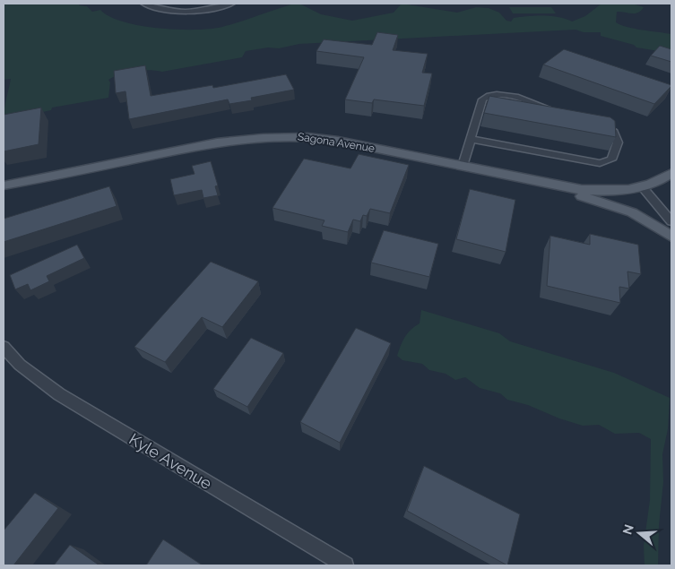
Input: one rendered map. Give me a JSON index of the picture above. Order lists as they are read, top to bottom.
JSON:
{
  "streets": {
    "main road": ["Sagona Avenue"],
    "street": ["Kyle Avenue"]
  },
  "north": "left"
}
